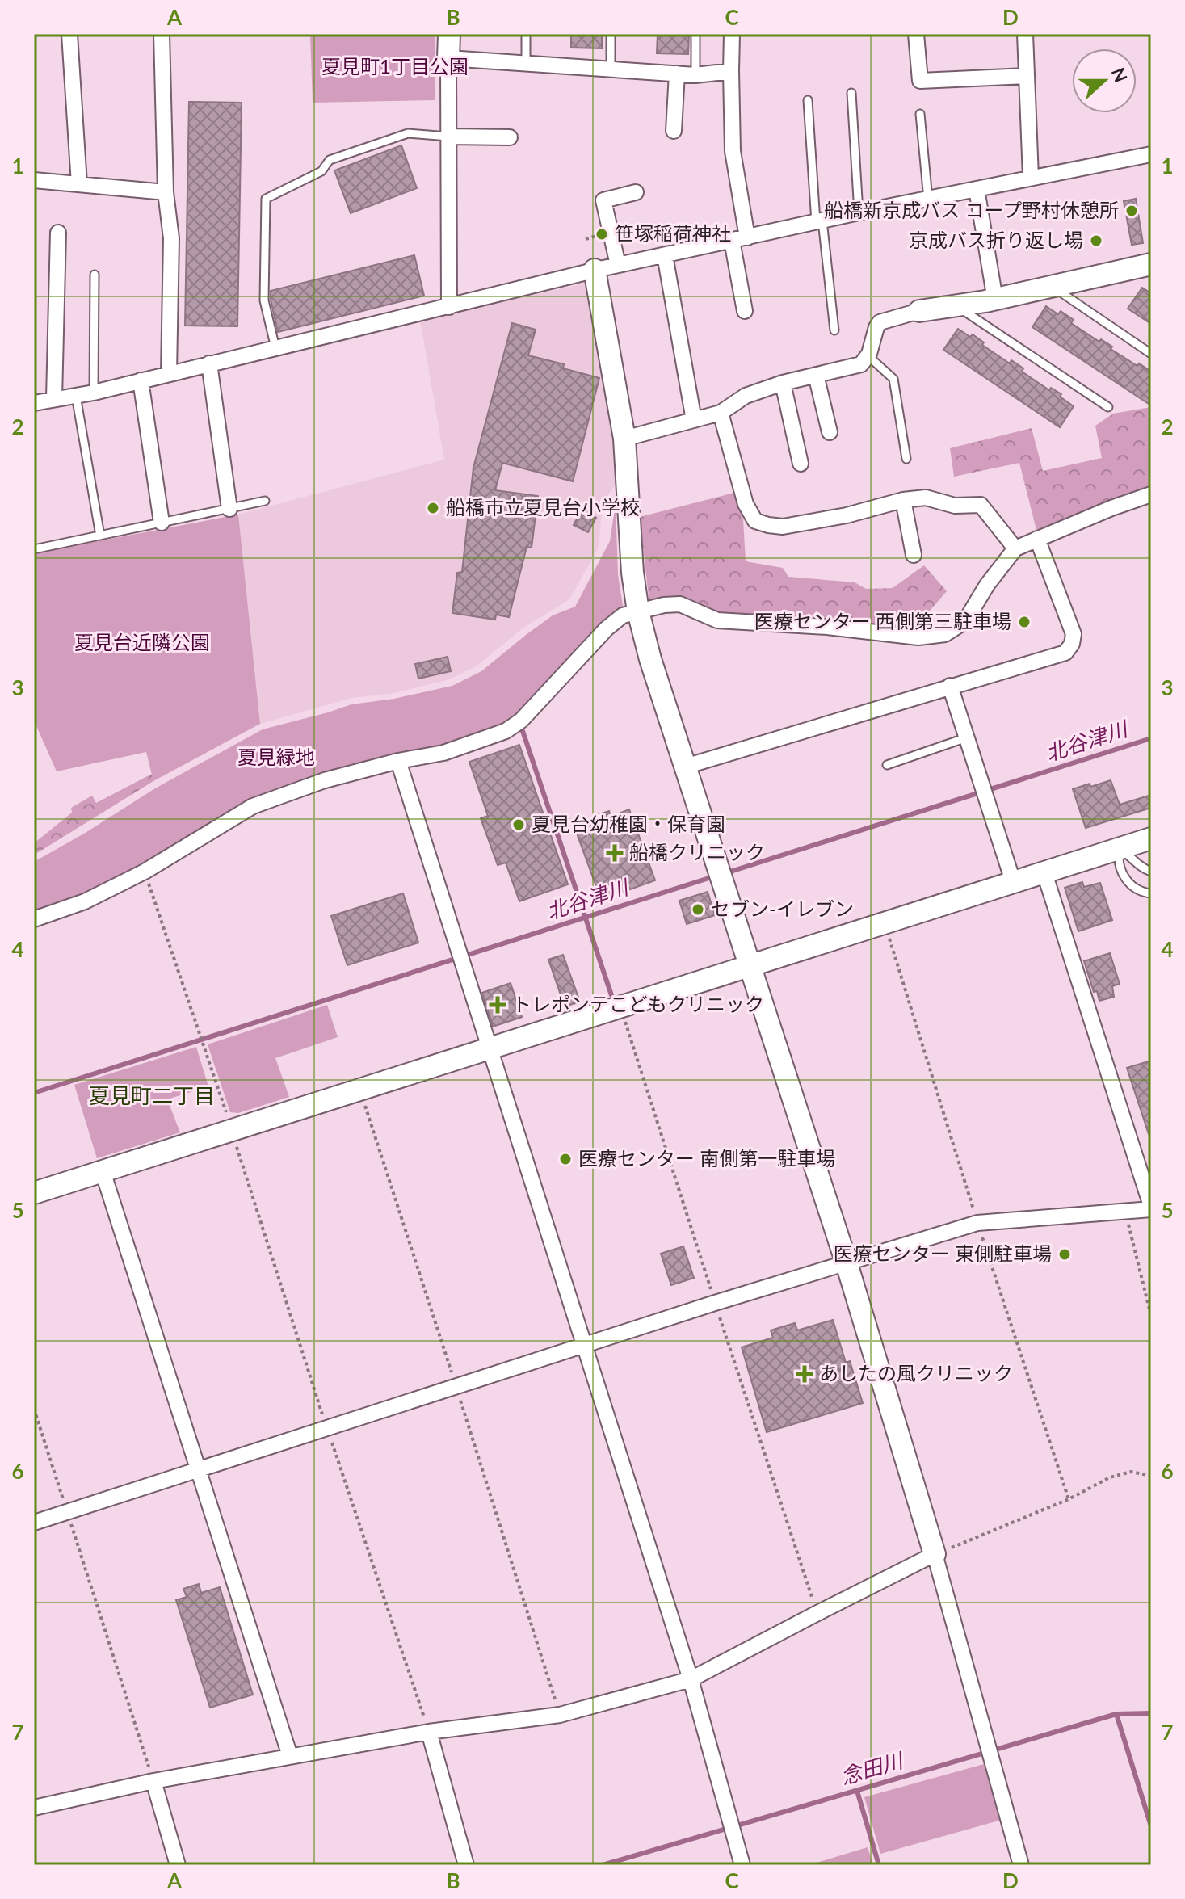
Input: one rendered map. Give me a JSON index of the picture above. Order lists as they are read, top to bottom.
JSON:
{
  "districts": ["夏見町二丁目"],
  "water": ["北谷津川", "念田川"],
  "parks": ["夏見町1丁目公園", "夏見台近隣公園", "夏見緑地"],
  "places": {
    "other": [
      "船橋新京成バス コープ野村休憩所",
      "笹塚稲荷神社",
      "京成バス折り返し場",
      "船橋市立夏見台小学校",
      "医療センター 西側第三駐車場",
      "夏見台幼稚園・保育園",
      "セブン-イレブン",
      "医療センター 南側第一駐車場",
      "医療センター 東側駐車場"
    ],
    "health": ["船橋クリニック", "トレポンテこどもクリニック", "あしたの風クリニック"]
  },
  "north": "right",
  "grid": {
    "columns": [
      "A",
      "B",
      "C",
      "D"
    ],
    "rows": [
      "1",
      "2",
      "3",
      "4",
      "5",
      "6",
      "7"
    ]
  }
}
